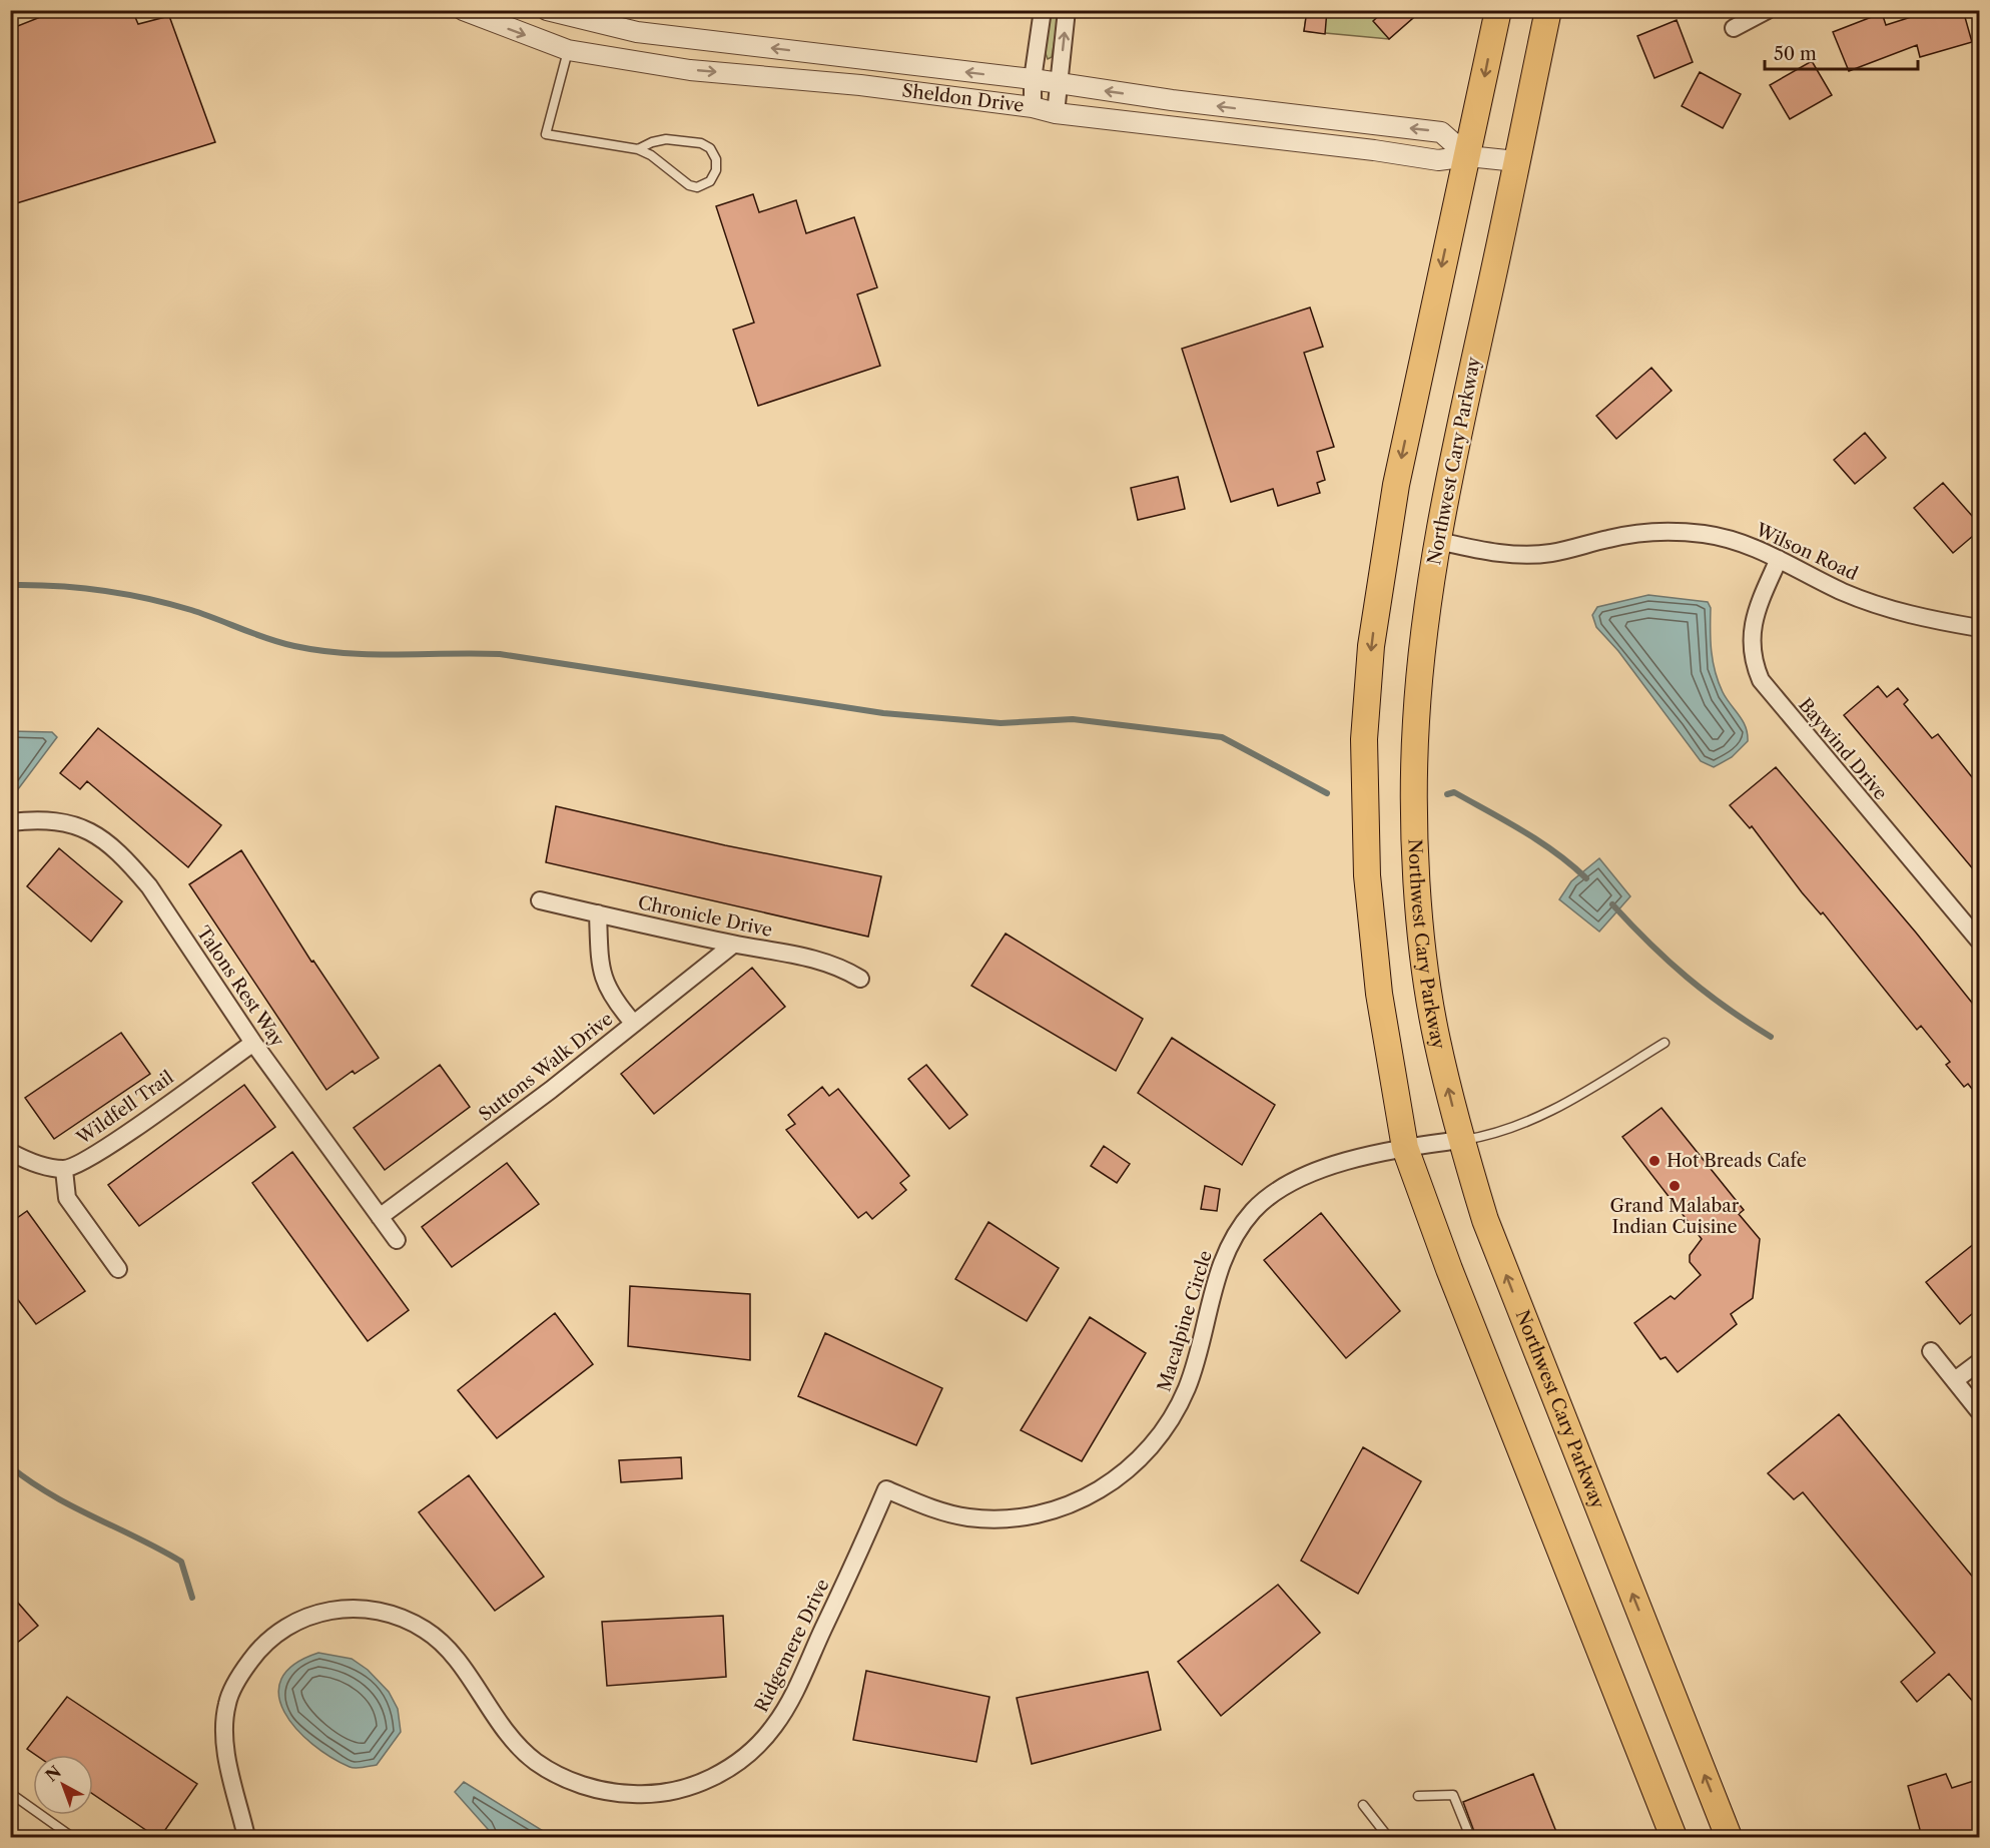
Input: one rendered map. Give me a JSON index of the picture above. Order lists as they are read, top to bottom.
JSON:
{
  "streets": {
    "main road": ["Northwest Cary Parkway"],
    "street": [
      "Sheldon Drive",
      "Wilson Road",
      "Baywind Drive",
      "Chronicle Drive",
      "Talons Rest Way",
      "Suttons Walk Drive",
      "Wildfell Trail",
      "Macalpine Circle",
      "Ridgemere Drive"
    ]
  },
  "crossings": [
    ["Sheldon Drive", "Northwest Cary Parkway"],
    ["Northwest Cary Parkway", "Wilson Road"],
    ["Northwest Cary Parkway", "Macalpine Circle"],
    ["Wilson Road", "Baywind Drive"],
    ["Chronicle Drive", "Suttons Walk Drive"],
    ["Talons Rest Way", "Suttons Walk Drive"],
    ["Talons Rest Way", "Wildfell Trail"],
    ["Macalpine Circle", "Ridgemere Drive"]
  ],
  "places": ["Hot Breads Cafe", "Grand Malabar Indian Cuisine"],
  "scale_bar": "50 m",
  "north": "top left"
}
